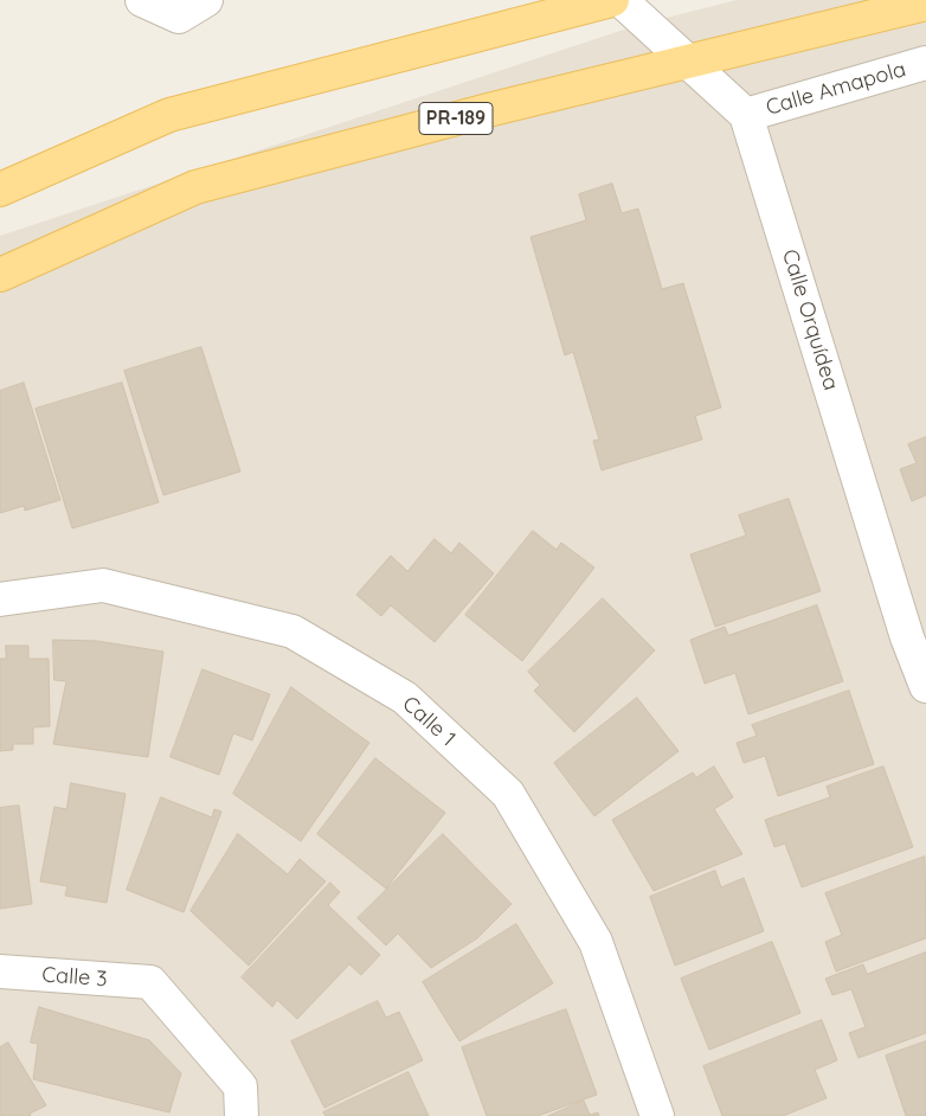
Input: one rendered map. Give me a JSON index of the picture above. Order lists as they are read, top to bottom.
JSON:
{
  "streets": {
    "main road": ["PR-189"],
    "street": [
      "Calle Amapola",
      "Calle Orquídea",
      "Calle 1",
      "Calle 3"
    ]
  },
  "crossings": [
    ["Calle Amapola", "Calle Orquídea"],
    ["PR-189", "Calle Orquídea"]
  ]
}
